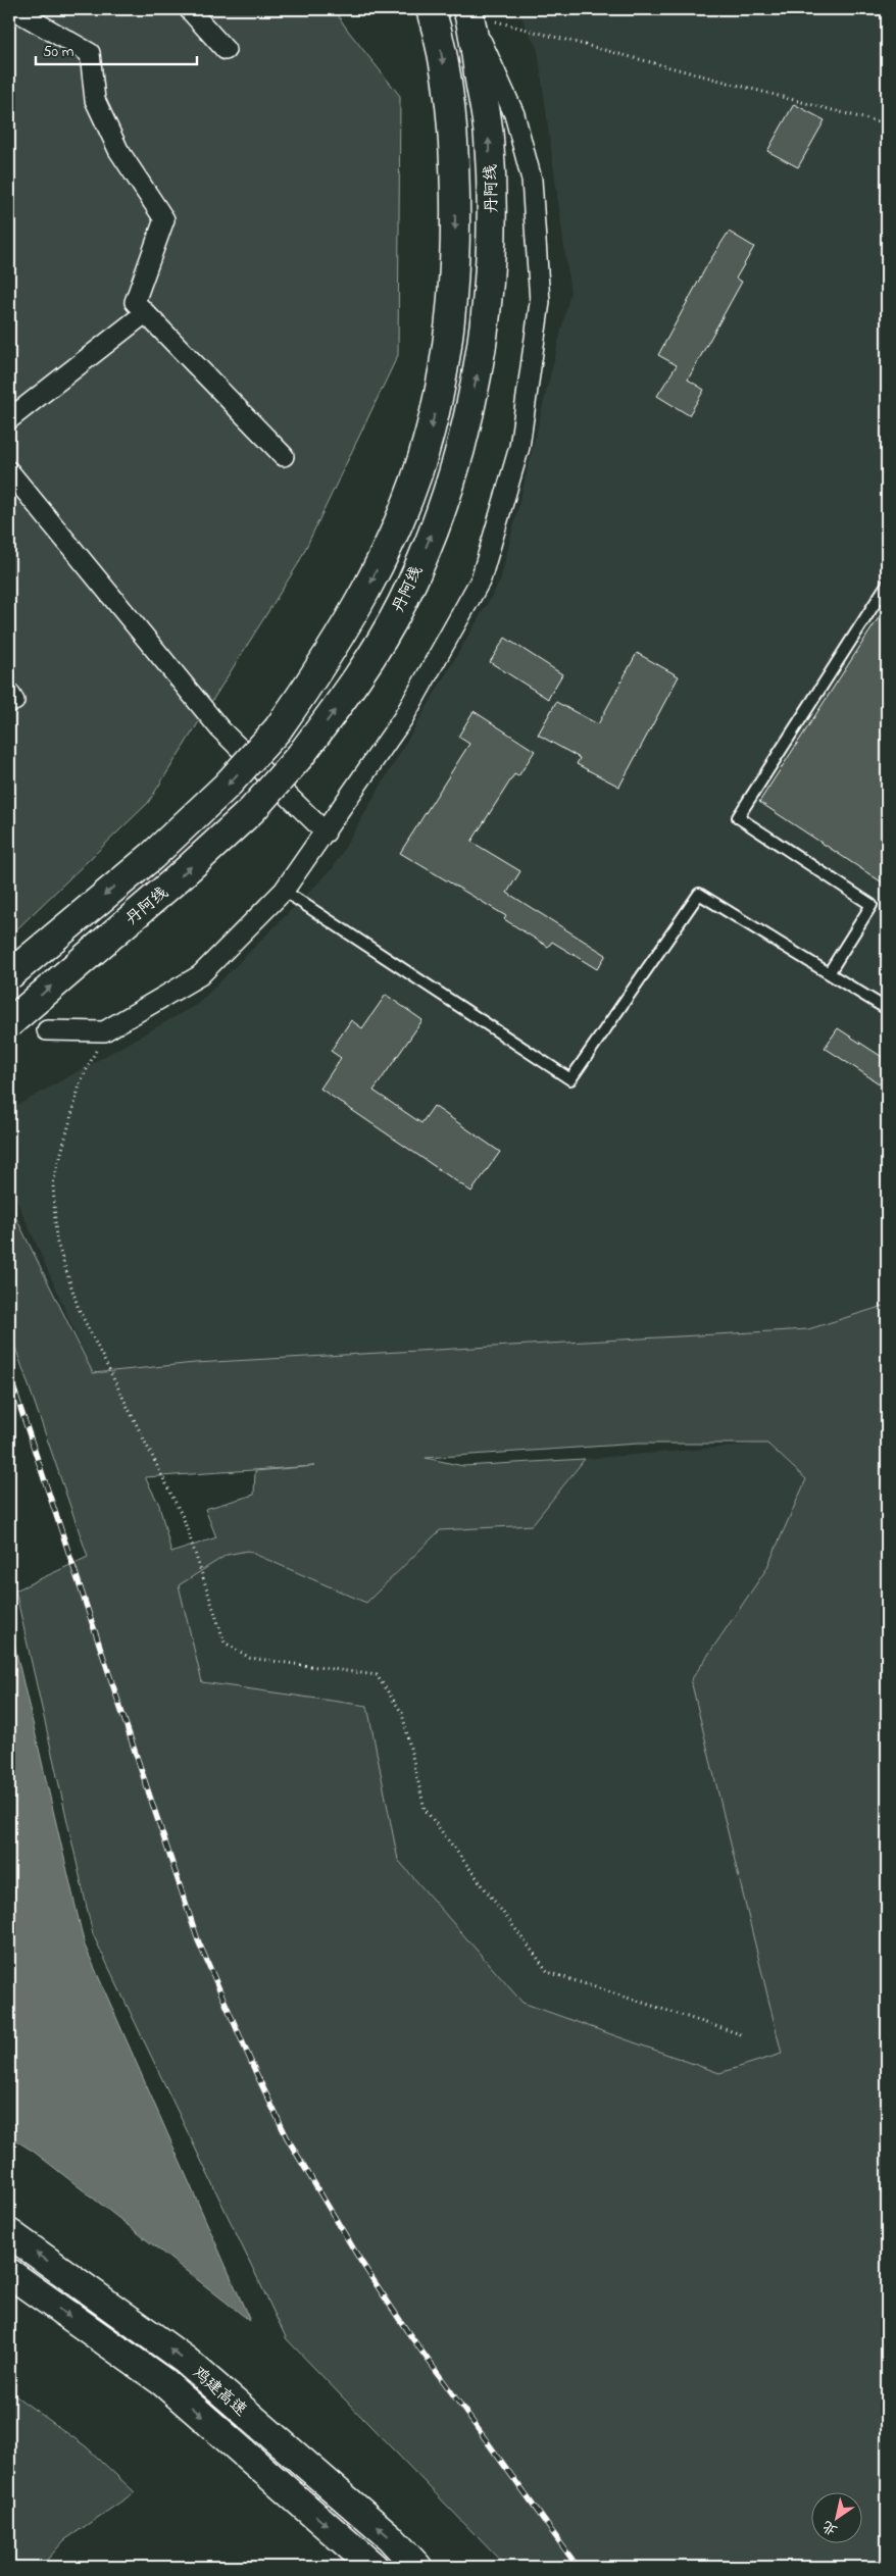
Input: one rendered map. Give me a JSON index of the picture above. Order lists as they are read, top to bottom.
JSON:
{
  "streets": {
    "highway": ["丹阿线", "鸡建高速"]
  },
  "scale_bar": "50 m",
  "north": "bottom left"
}
